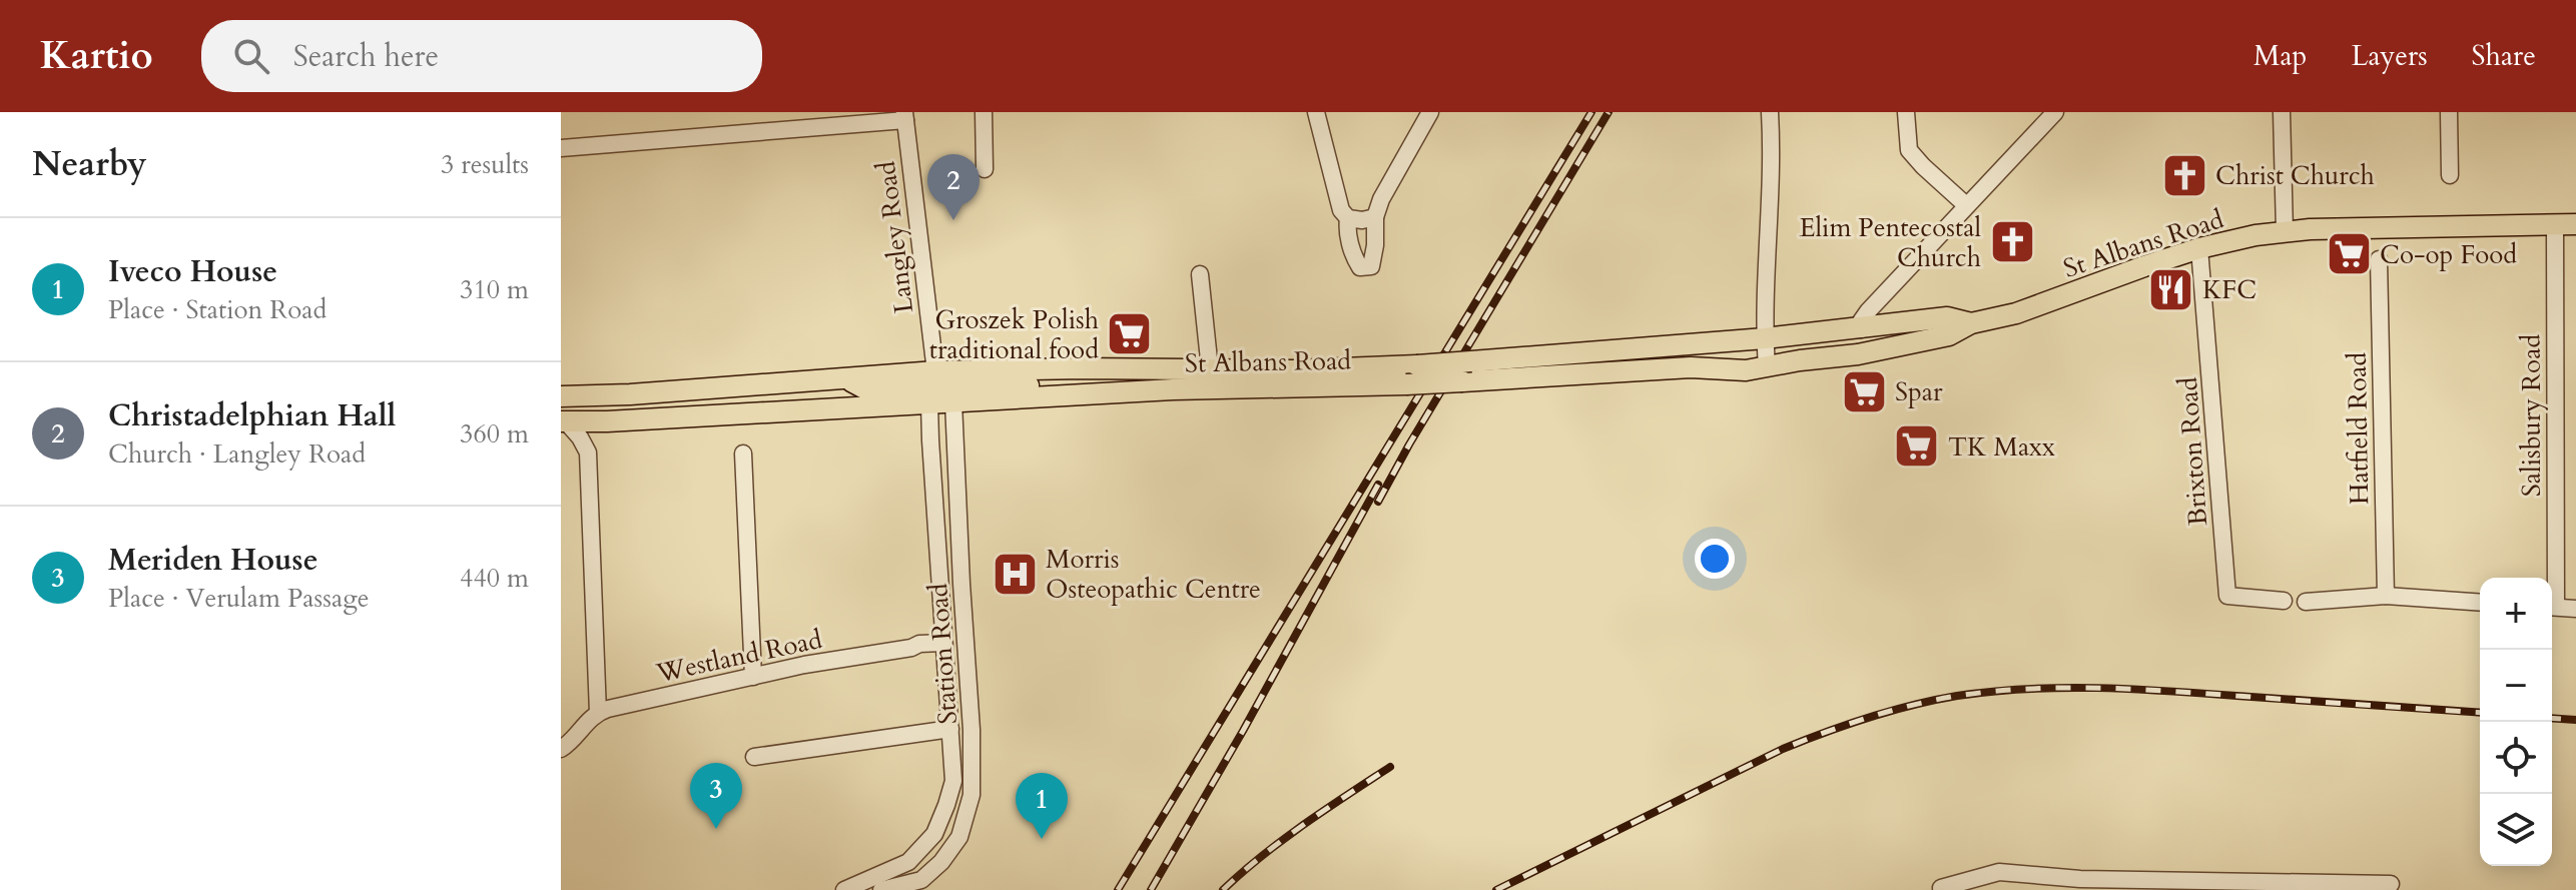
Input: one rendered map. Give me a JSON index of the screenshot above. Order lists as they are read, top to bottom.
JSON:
{
  "streets": {
    "main road": ["St Albans Road"],
    "street": [
      "Langley Road",
      "Salisbury Road",
      "Hatfield Road",
      "Brixton Road",
      "Station Road",
      "Westland Road"
    ]
  },
  "crossings": [
    ["Langley Road", "St Albans Road"],
    ["Langley Road", "Station Road"],
    ["St Albans Road", "Salisbury Road"],
    ["St Albans Road", "Brixton Road"],
    ["St Albans Road", "Station Road"],
    ["Station Road", "Westland Road"]
  ],
  "places": {
    "church": ["Christ Church", "Elim Pentecostal Church"],
    "supermarket": [
      "Co-op Food",
      "Groszek Polish traditional food",
      "Spar",
      "TK Maxx"
    ],
    "restaurant": ["KFC"],
    "hospital": ["Morris Osteopathic Centre"]
  },
  "page": {
    "header": "Kartio",
    "search": "Search here",
    "nav": ["Map", "Layers", "Share"],
    "heading": ["Nearby", "3 results"],
    "pins": ["2", "3", "1"],
    "list": [
      {
        "mark": "1",
        "name": "Iveco House",
        "note": "Place · Station Road",
        "value": "310 m"
      },
      {
        "mark": "2",
        "name": "Christadelphian Hall",
        "note": "Church · Langley Road",
        "value": "360 m"
      },
      {
        "mark": "3",
        "name": "Meriden House",
        "note": "Place · Verulam Passage",
        "value": "440 m"
      }
    ],
    "map_buttons": ["+", "−"]
  }
}
